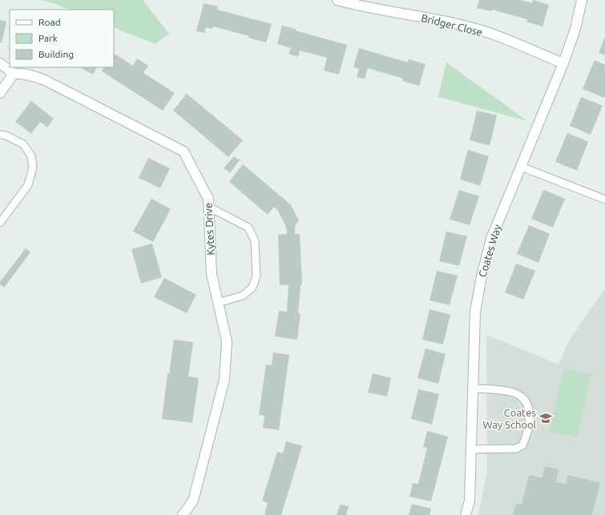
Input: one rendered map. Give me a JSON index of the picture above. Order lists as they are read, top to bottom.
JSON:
{
  "streets": {
    "street": ["Bridger Close", "Kytes Drive", "Coates Way"]
  },
  "crossings": [
    ["Bridger Close", "Coates Way"]
  ],
  "places": {
    "school or university": ["Coates Way School"]
  },
  "legend": ["Road", "Park", "Building"]
}
